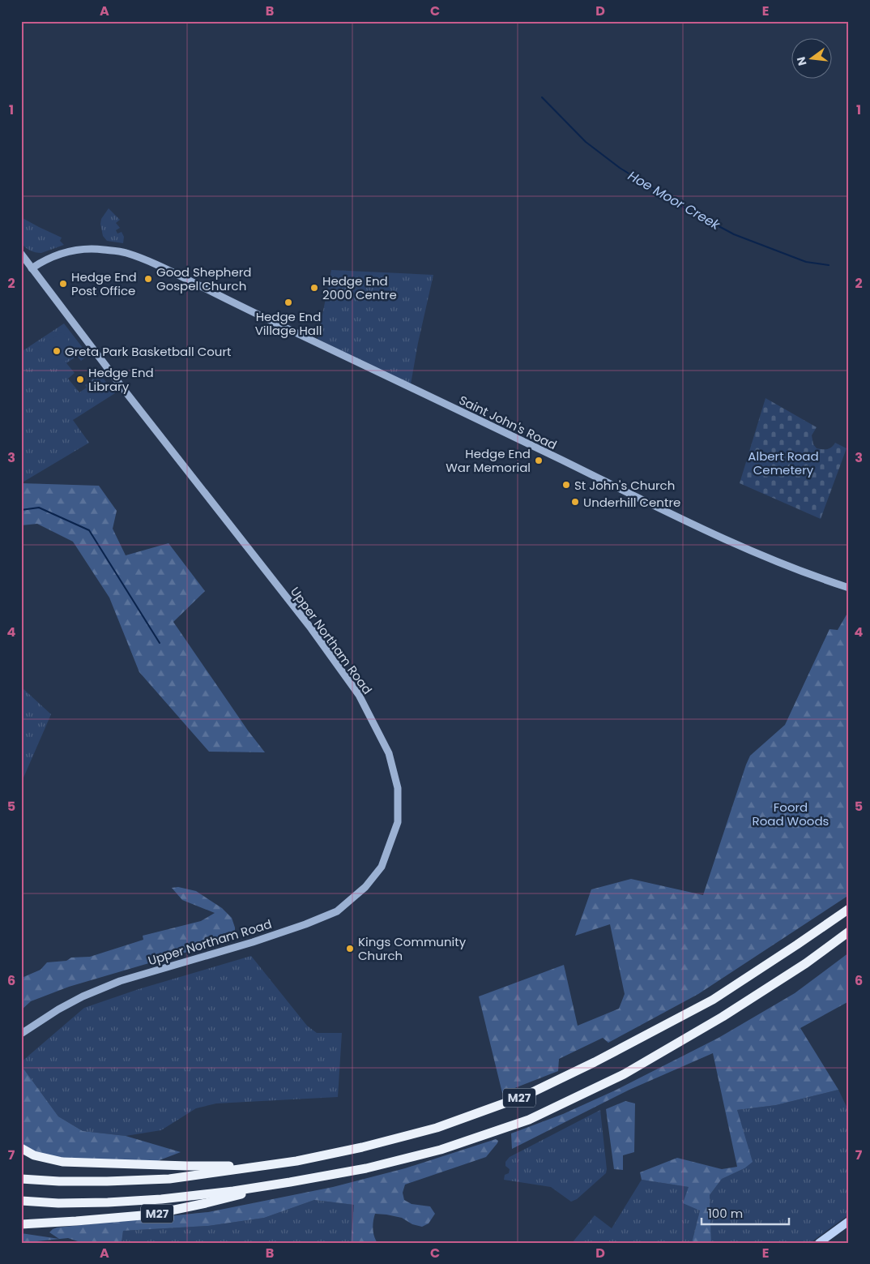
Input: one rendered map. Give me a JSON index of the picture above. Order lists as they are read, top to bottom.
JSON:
{
  "streets": {
    "highway": ["M27"],
    "main road": ["Saint John's Road", "Upper Northam Road"]
  },
  "crossings": [
    ["Saint John's Road", "Upper Northam Road"]
  ],
  "water": ["Hoe Moor Creek"],
  "parks": ["Albert Road Cemetery", "Foord Road Woods"],
  "places": [
    "Good Shepherd Gospel Church",
    "Hedge End Post Office",
    "Hedge End 2000 Centre",
    "Hedge End Village Hall",
    "Greta Park Basketball Court",
    "Hedge End Library",
    "Hedge End War Memorial",
    "St John's Church",
    "Underhill Centre",
    "Kings Community Church"
  ],
  "scale_bar": "100 m",
  "north": "left",
  "grid": {
    "columns": [
      "A",
      "B",
      "C",
      "D",
      "E"
    ],
    "rows": [
      "1",
      "2",
      "3",
      "4",
      "5",
      "6",
      "7"
    ]
  }
}
